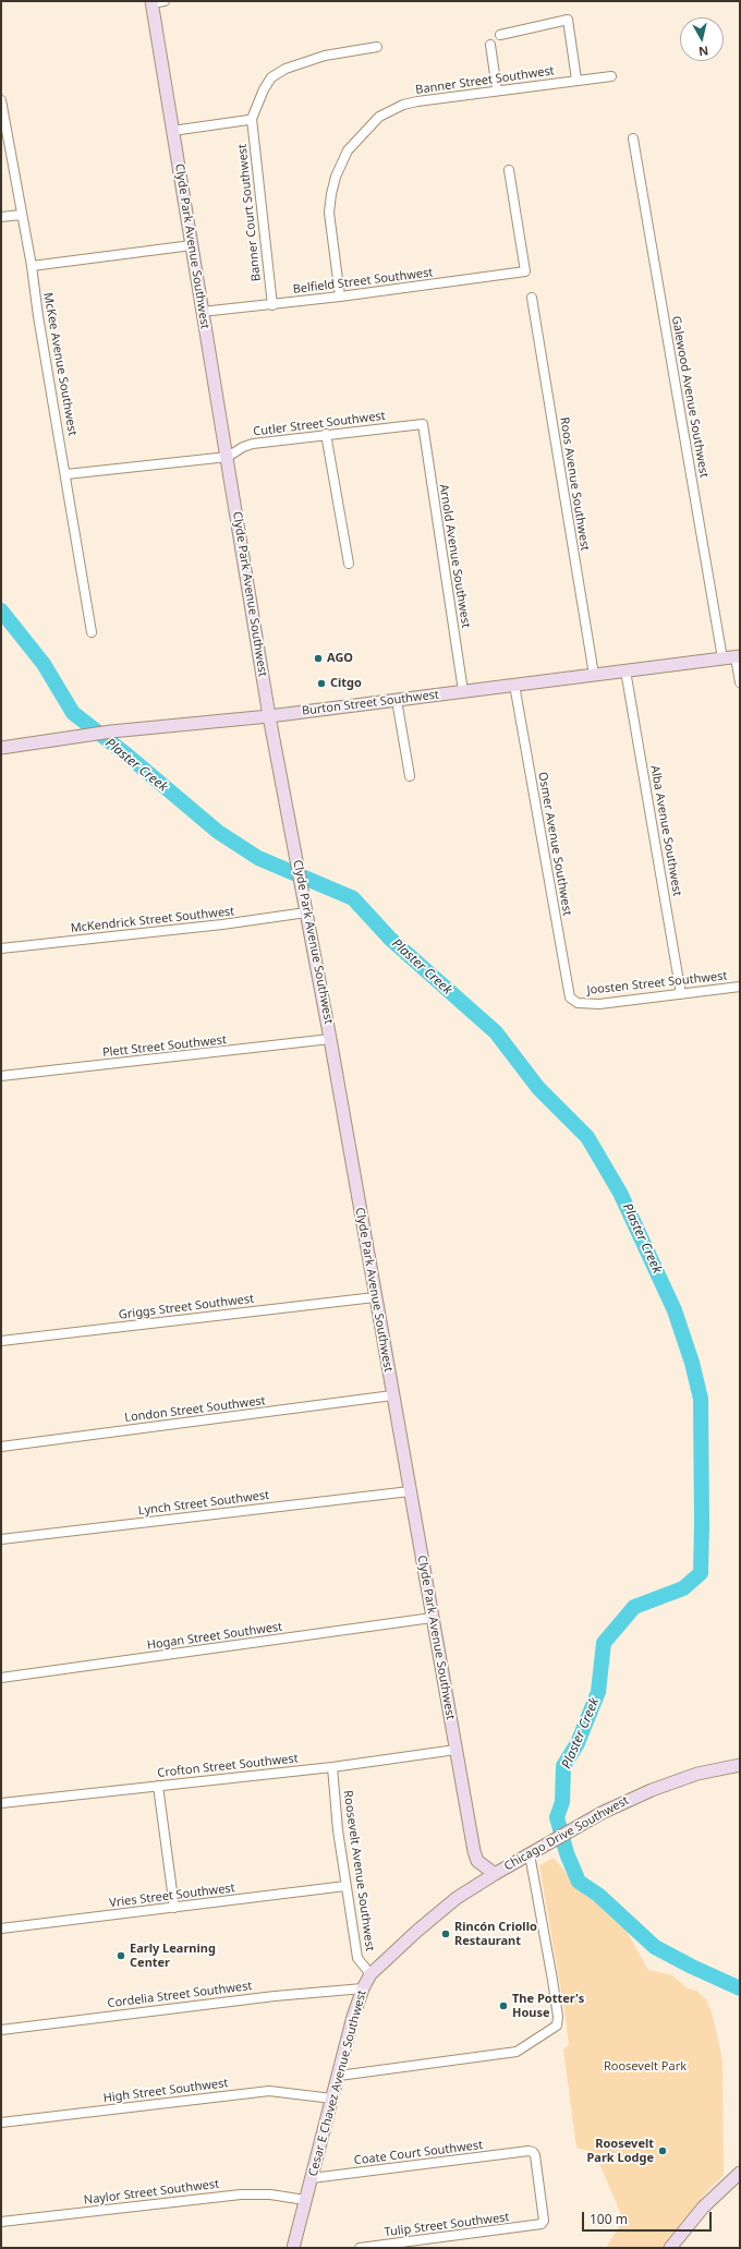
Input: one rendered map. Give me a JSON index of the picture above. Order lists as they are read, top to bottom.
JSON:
{
  "streets": {
    "main road": [
      "Clyde Park Avenue Southwest",
      "Burton Street Southwest",
      "Chicago Drive Southwest",
      "Cesar E Chavez Avenue Southwest"
    ],
    "street": [
      "Banner Street Southwest",
      "Banner Court Southwest",
      "Belfield Street Southwest",
      "McKee Avenue Southwest",
      "Galewood Avenue Southwest",
      "Cutler Street Southwest",
      "Roos Avenue Southwest",
      "Arnold Avenue Southwest",
      "Alba Avenue Southwest",
      "Osmer Avenue Southwest",
      "McKendrick Street Southwest",
      "Joosten Street Southwest",
      "Plett Street Southwest",
      "Griggs Street Southwest",
      "London Street Southwest",
      "Lynch Street Southwest",
      "Hogan Street Southwest",
      "Crofton Street Southwest",
      "Roosevelt Avenue Southwest",
      "Vries Street Southwest",
      "Cordelia Street Southwest",
      "High Street Southwest",
      "Coate Court Southwest",
      "Naylor Street Southwest",
      "Tulip Street Southwest"
    ]
  },
  "crossings": [
    ["Banner Street Southwest", "Belfield Street Southwest"],
    ["Banner Court Southwest", "Belfield Street Southwest"],
    ["Clyde Park Avenue Southwest", "Belfield Street Southwest"],
    ["Clyde Park Avenue Southwest", "Cutler Street Southwest"],
    ["Clyde Park Avenue Southwest", "Burton Street Southwest"],
    ["Clyde Park Avenue Southwest", "McKendrick Street Southwest"],
    ["Clyde Park Avenue Southwest", "Plett Street Southwest"],
    ["Clyde Park Avenue Southwest", "Griggs Street Southwest"],
    ["Clyde Park Avenue Southwest", "London Street Southwest"],
    ["Clyde Park Avenue Southwest", "Lynch Street Southwest"],
    ["Clyde Park Avenue Southwest", "Hogan Street Southwest"],
    ["Clyde Park Avenue Southwest", "Crofton Street Southwest"],
    ["Clyde Park Avenue Southwest", "Chicago Drive Southwest"],
    ["Clyde Park Avenue Southwest", "Cesar E Chavez Avenue Southwest"],
    ["McKee Avenue Southwest", "Cutler Street Southwest"],
    ["Galewood Avenue Southwest", "Burton Street Southwest"],
    ["Cutler Street Southwest", "Arnold Avenue Southwest"],
    ["Roos Avenue Southwest", "Burton Street Southwest"],
    ["Arnold Avenue Southwest", "Burton Street Southwest"],
    ["Burton Street Southwest", "Alba Avenue Southwest"],
    ["Burton Street Southwest", "Osmer Avenue Southwest"],
    ["Alba Avenue Southwest", "Joosten Street Southwest"],
    ["Osmer Avenue Southwest", "Joosten Street Southwest"],
    ["Crofton Street Southwest", "Roosevelt Avenue Southwest"],
    ["Chicago Drive Southwest", "Cesar E Chavez Avenue Southwest"],
    ["Roosevelt Avenue Southwest", "Vries Street Southwest"],
    ["Roosevelt Avenue Southwest", "Cesar E Chavez Avenue Southwest"],
    ["Cordelia Street Southwest", "Cesar E Chavez Avenue Southwest"],
    ["Cesar E Chavez Avenue Southwest", "High Street Southwest"],
    ["Cesar E Chavez Avenue Southwest", "Coate Court Southwest"],
    ["Cesar E Chavez Avenue Southwest", "Naylor Street Southwest"],
    ["Coate Court Southwest", "Tulip Street Southwest"]
  ],
  "water": ["Plaster Creek"],
  "parks": ["Roosevelt Park"],
  "places": [
    "AGO",
    "Citgo",
    "Rincón Criollo Restaurant",
    "Early Learning Center",
    "The Potter's House",
    "Roosevelt Park Lodge"
  ],
  "scale_bar": "100 m",
  "north": "bottom"
}
